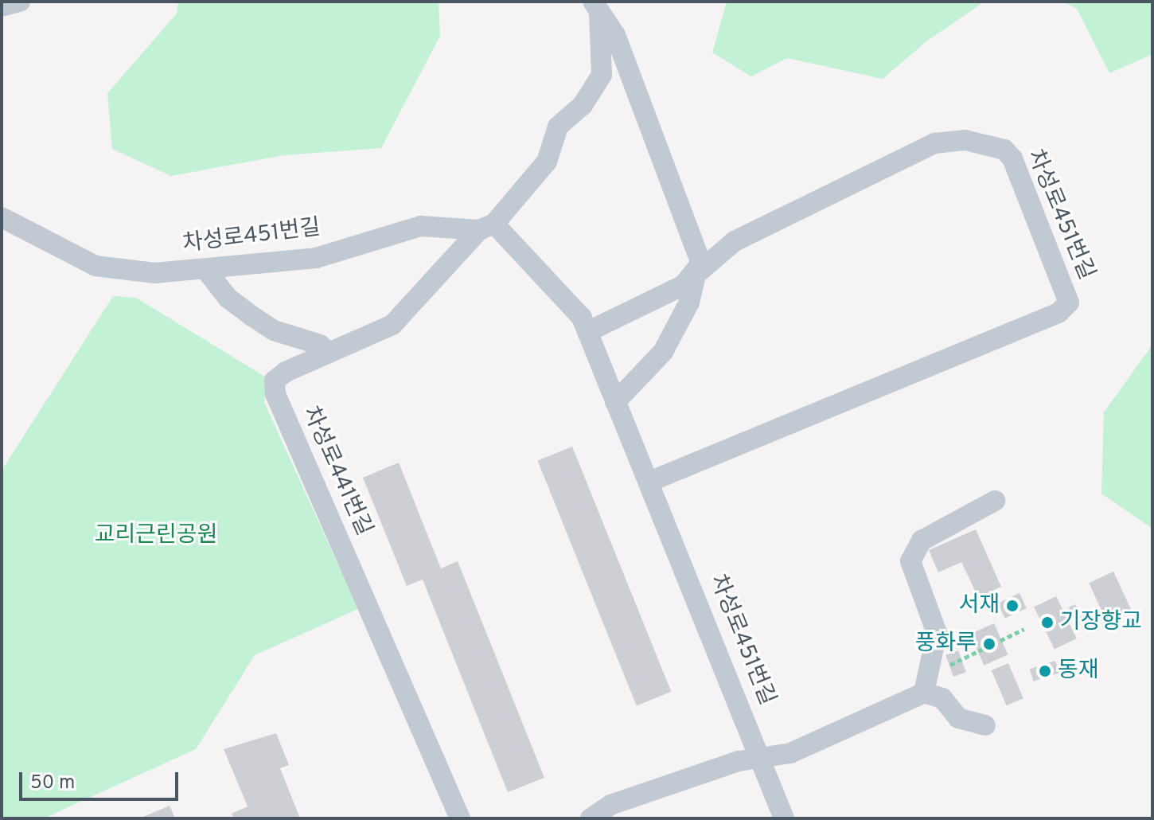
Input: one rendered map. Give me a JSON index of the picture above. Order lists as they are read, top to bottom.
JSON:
{
  "streets": {
    "street": ["차성로451번길", "차성로441번길"]
  },
  "crossings": [
    ["차성로451번길", "차성로441번길"]
  ],
  "parks": ["교리근린공원"],
  "places": [
    "서재",
    "기장향교",
    "풍화루",
    "동재"
  ],
  "scale_bar": "50 m"
}
